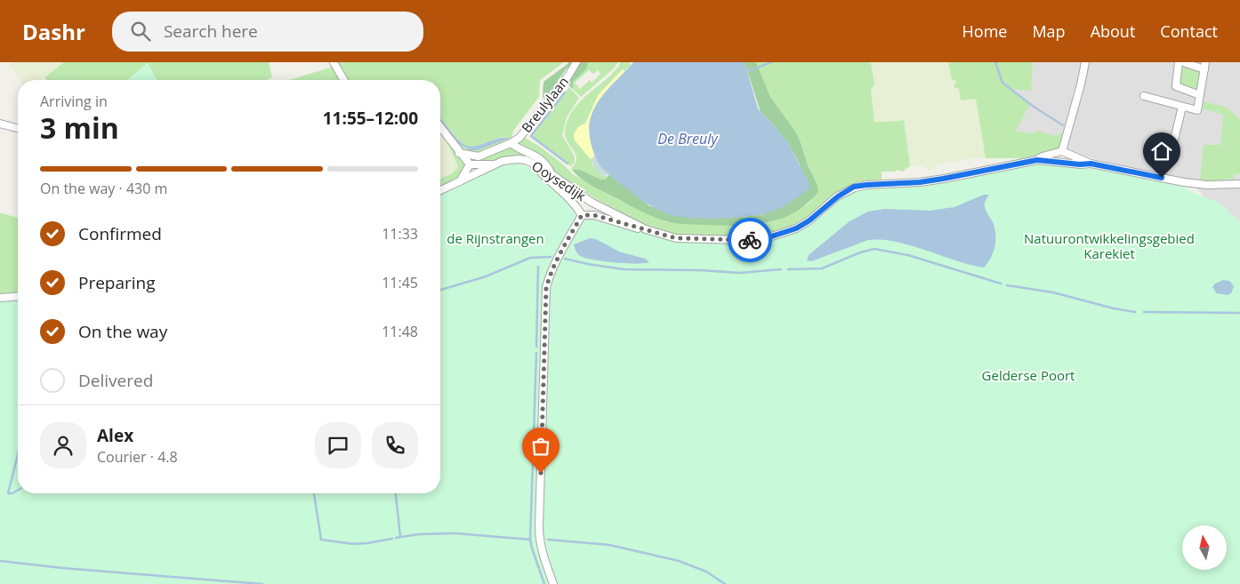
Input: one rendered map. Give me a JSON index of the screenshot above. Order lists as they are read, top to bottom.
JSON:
{
  "streets": {
    "street": ["Breulylaan", "Ooysedijk"]
  },
  "water": ["De Breuly"],
  "parks": ["de Rijnstrangen", "Natuurontwikkelingsgebied Karekiet", "Gelderse Poort"],
  "north": "top",
  "page": {
    "header": "Dashr",
    "search": "Search here",
    "nav": [
      "Home",
      "Map",
      "About",
      "Contact"
    ],
    "heading": ["3 min", "Arriving in", "11:55–12:00"],
    "panel": ["Alex", "Courier · 4.8"],
    "bar": "On the way · 430 m",
    "list": [
      ["Confirmed", "11:33"],
      ["Preparing", "11:45"],
      ["On the way", "11:48"],
      "Delivered"
    ]
  }
}
